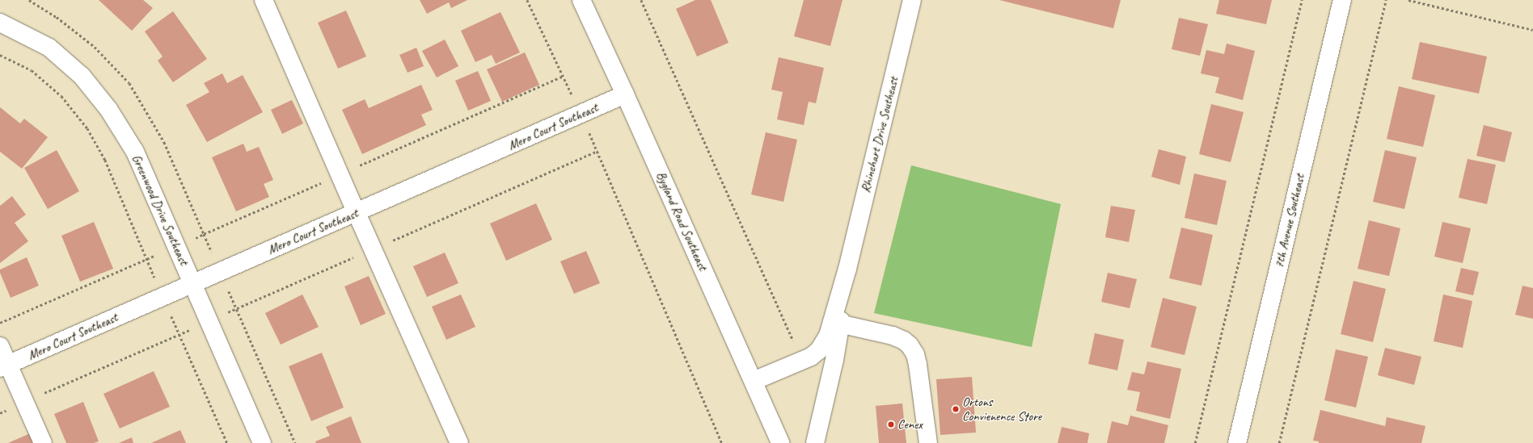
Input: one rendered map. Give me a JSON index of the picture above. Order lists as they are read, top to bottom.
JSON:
{
  "streets": {
    "street": [
      "Mero Court Southeast",
      "Rhinehart Drive Southeast",
      "Greenwood Drive Southeast",
      "Bygland Road Southeast",
      "7th Avenue Southeast"
    ]
  },
  "crossings": [
    ["Mero Court Southeast", "Greenwood Drive Southeast"],
    ["Mero Court Southeast", "Bygland Road Southeast"],
    ["Rhinehart Drive Southeast", "Bygland Road Southeast"]
  ],
  "places": ["Ortons Convienence Store", "Cenex"]
}
